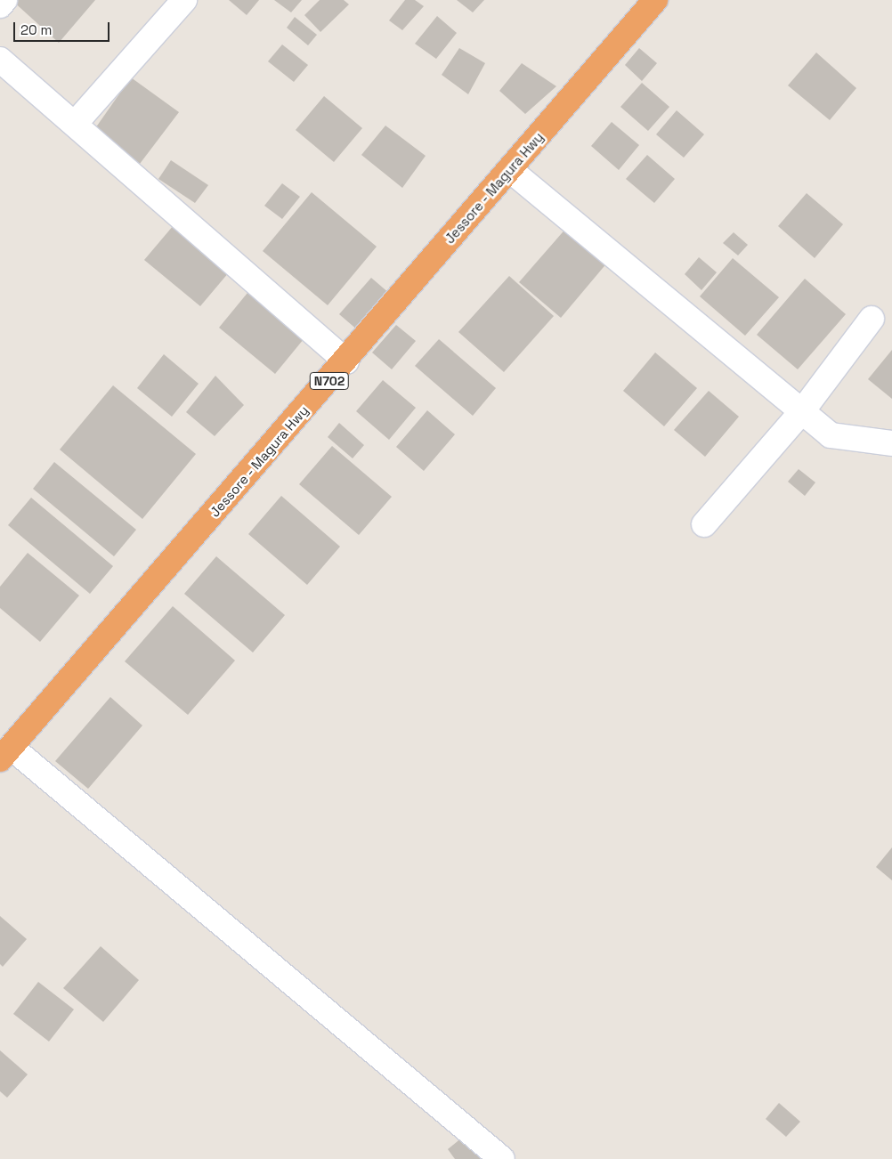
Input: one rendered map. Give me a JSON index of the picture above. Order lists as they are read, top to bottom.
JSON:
{
  "streets": {
    "highway": ["Jessore - Magura Hwy", "N702"]
  },
  "scale_bar": "20 m"
}
